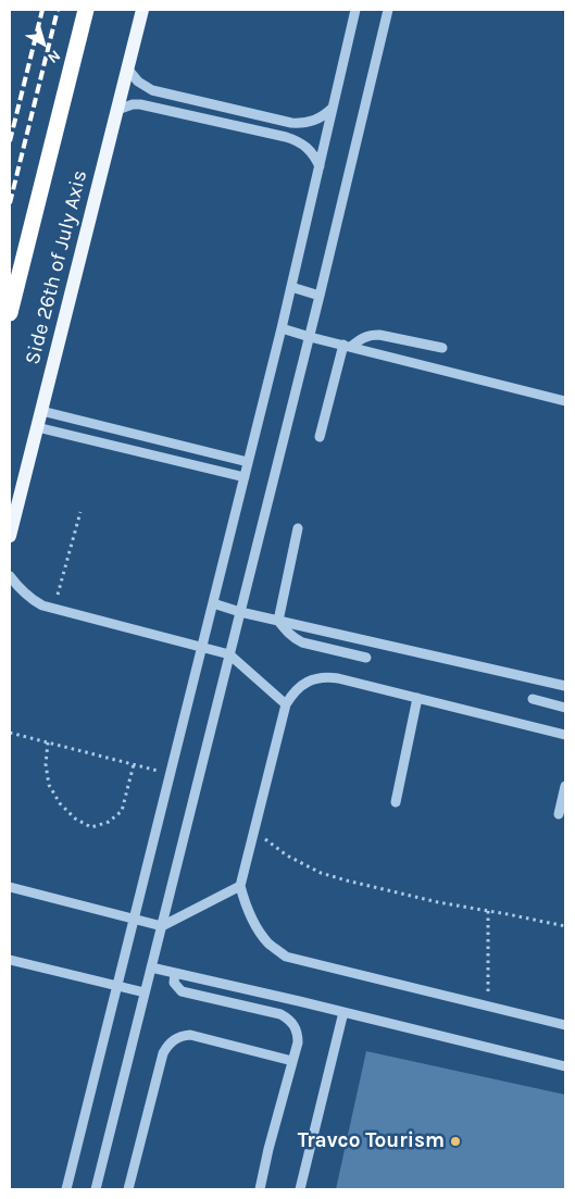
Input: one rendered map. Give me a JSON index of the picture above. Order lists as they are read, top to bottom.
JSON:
{
  "streets": {
    "main road": ["Side 26th of July Axis"]
  },
  "places": ["Travco Tourism"],
  "north": "bottom right"
}
